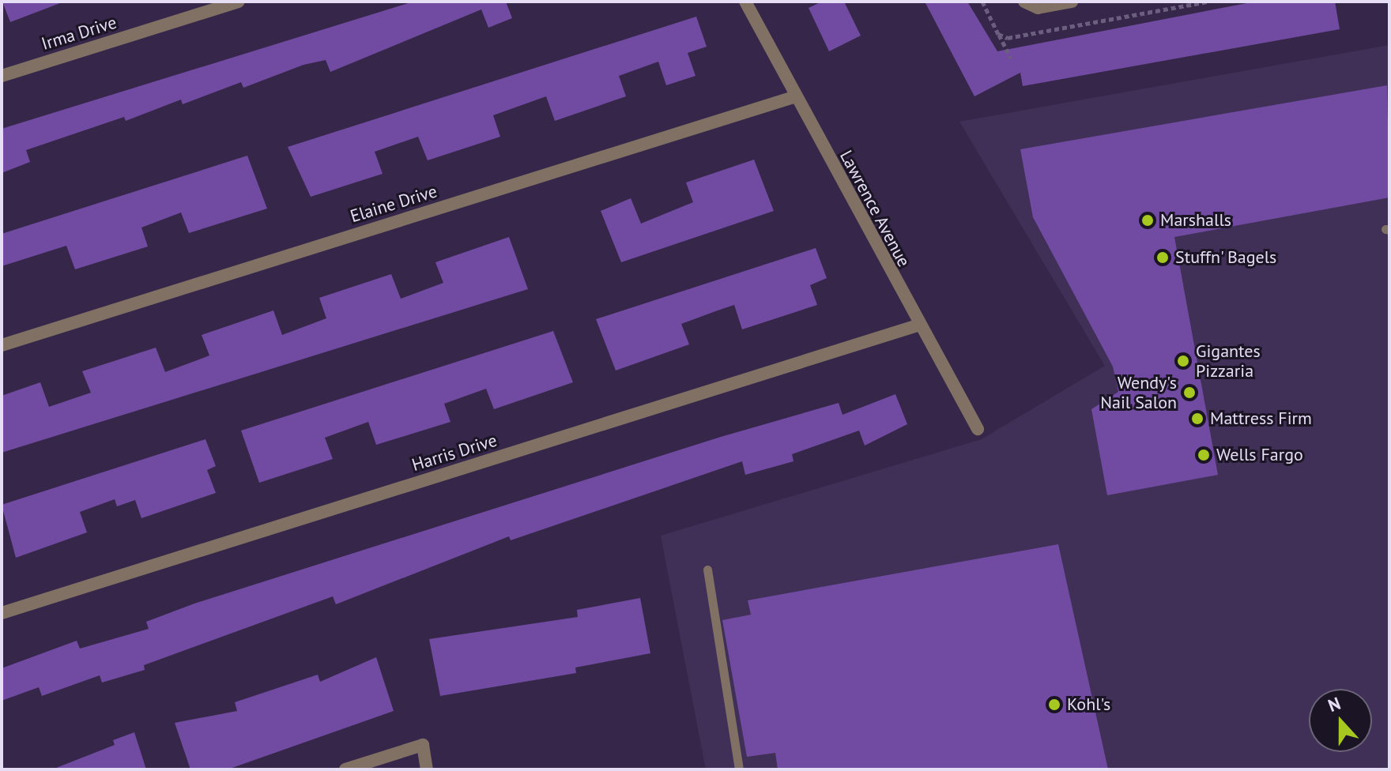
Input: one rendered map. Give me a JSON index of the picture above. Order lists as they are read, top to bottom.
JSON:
{
  "streets": {
    "street": [
      "Irma Drive",
      "Elaine Drive",
      "Lawrence Avenue",
      "Harris Drive"
    ]
  },
  "crossings": [
    ["Elaine Drive", "Lawrence Avenue"],
    ["Lawrence Avenue", "Harris Drive"]
  ],
  "places": [
    "Marshalls",
    "Stuffn' Bagels",
    "Gigantes Pizzaria",
    "Wendy's Nail Salon",
    "Mattress Firm",
    "Wells Fargo",
    "Kohl's"
  ],
  "north": "top"
}
